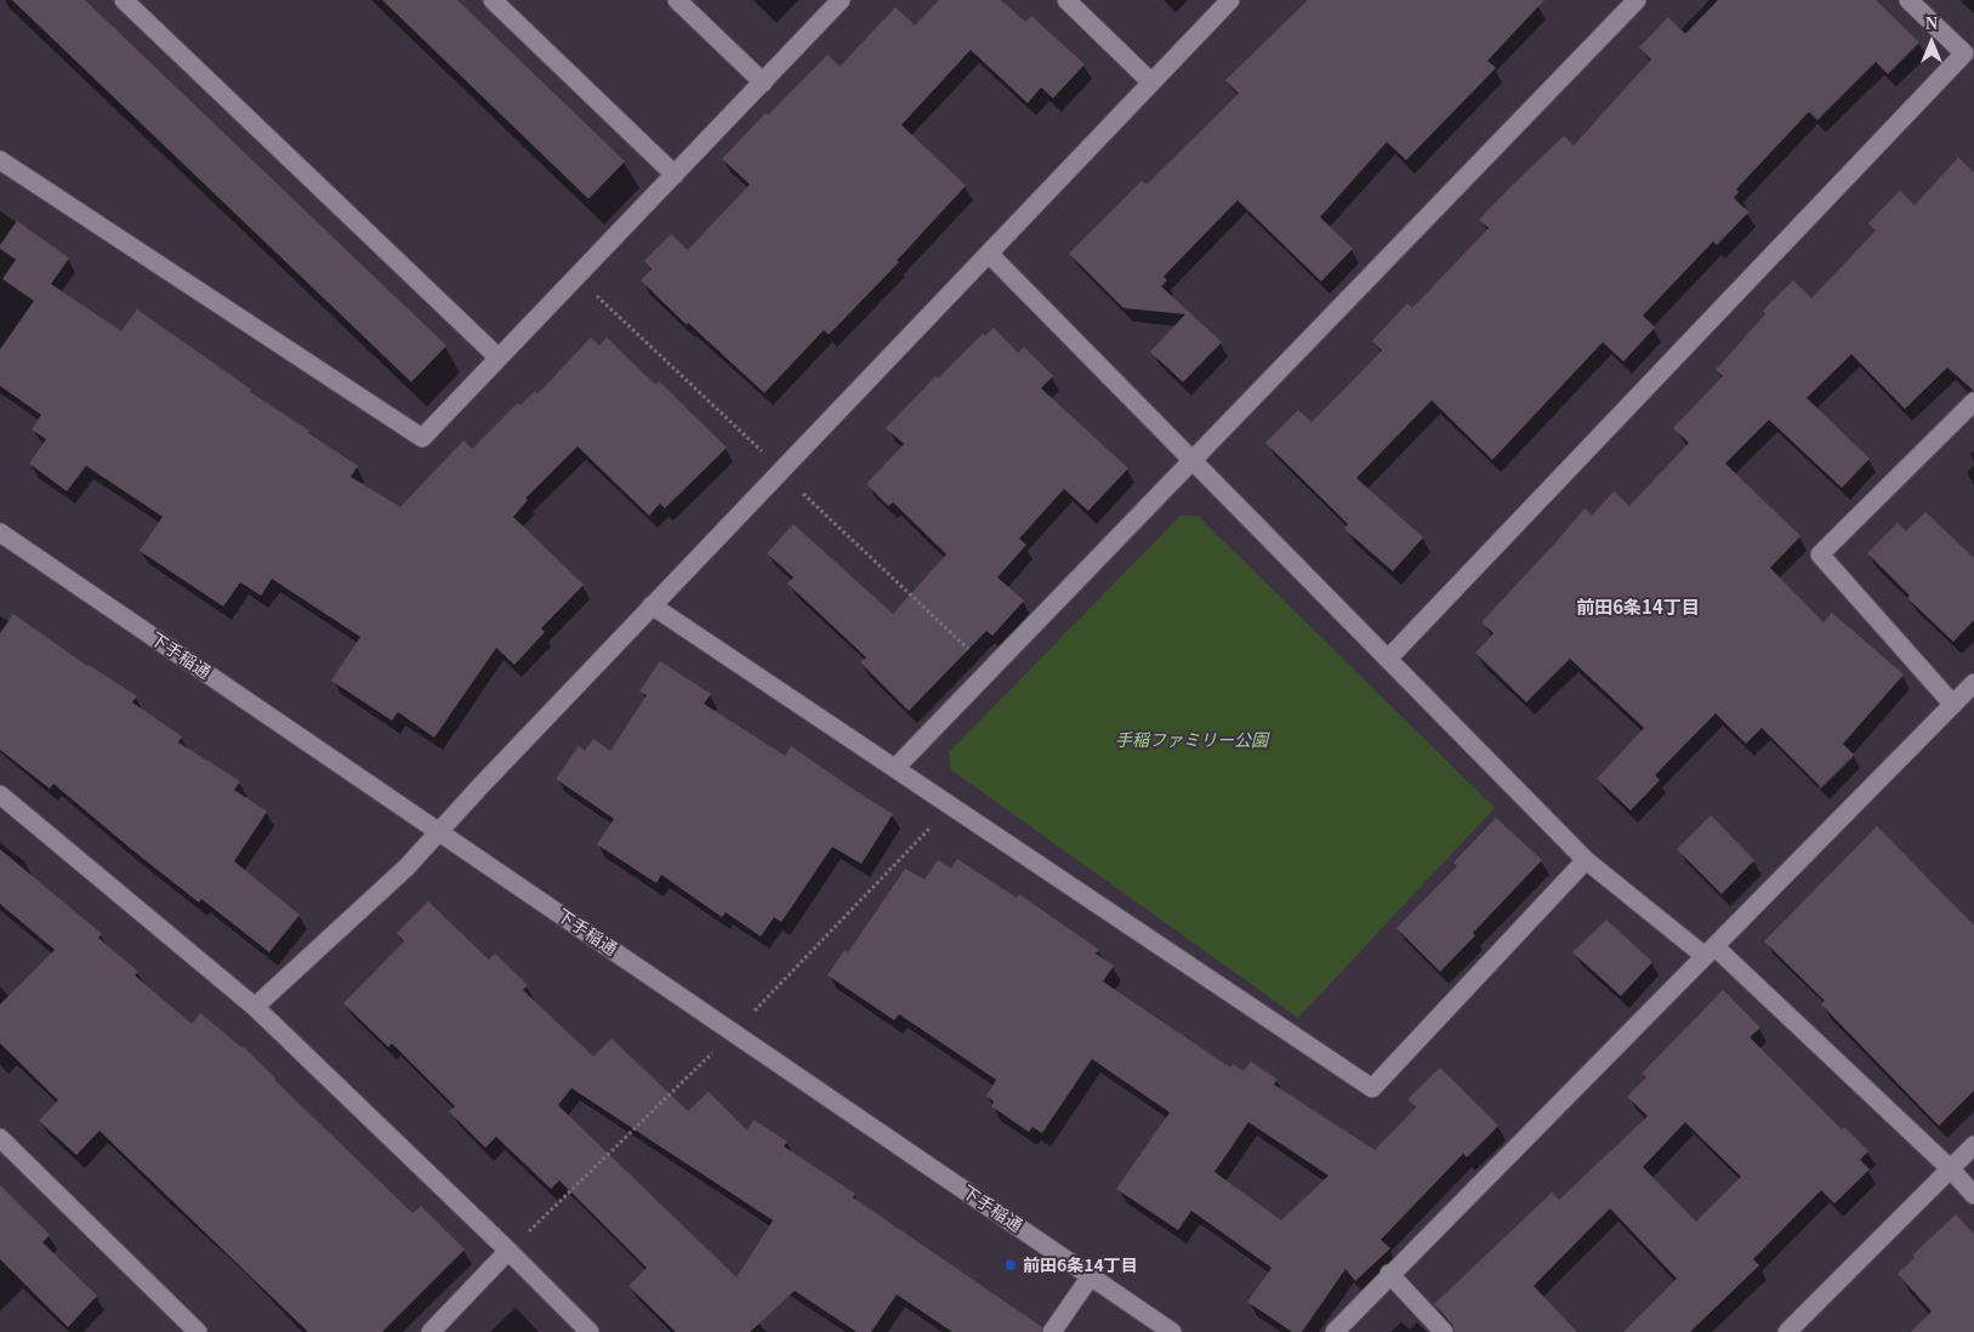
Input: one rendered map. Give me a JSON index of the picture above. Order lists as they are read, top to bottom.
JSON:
{
  "streets": {
    "street": ["下手稲通"]
  },
  "districts": ["前田6条14丁目"],
  "parks": ["手稲ファミリー公園"],
  "places": ["前田6条14丁目"],
  "north": "top"
}
